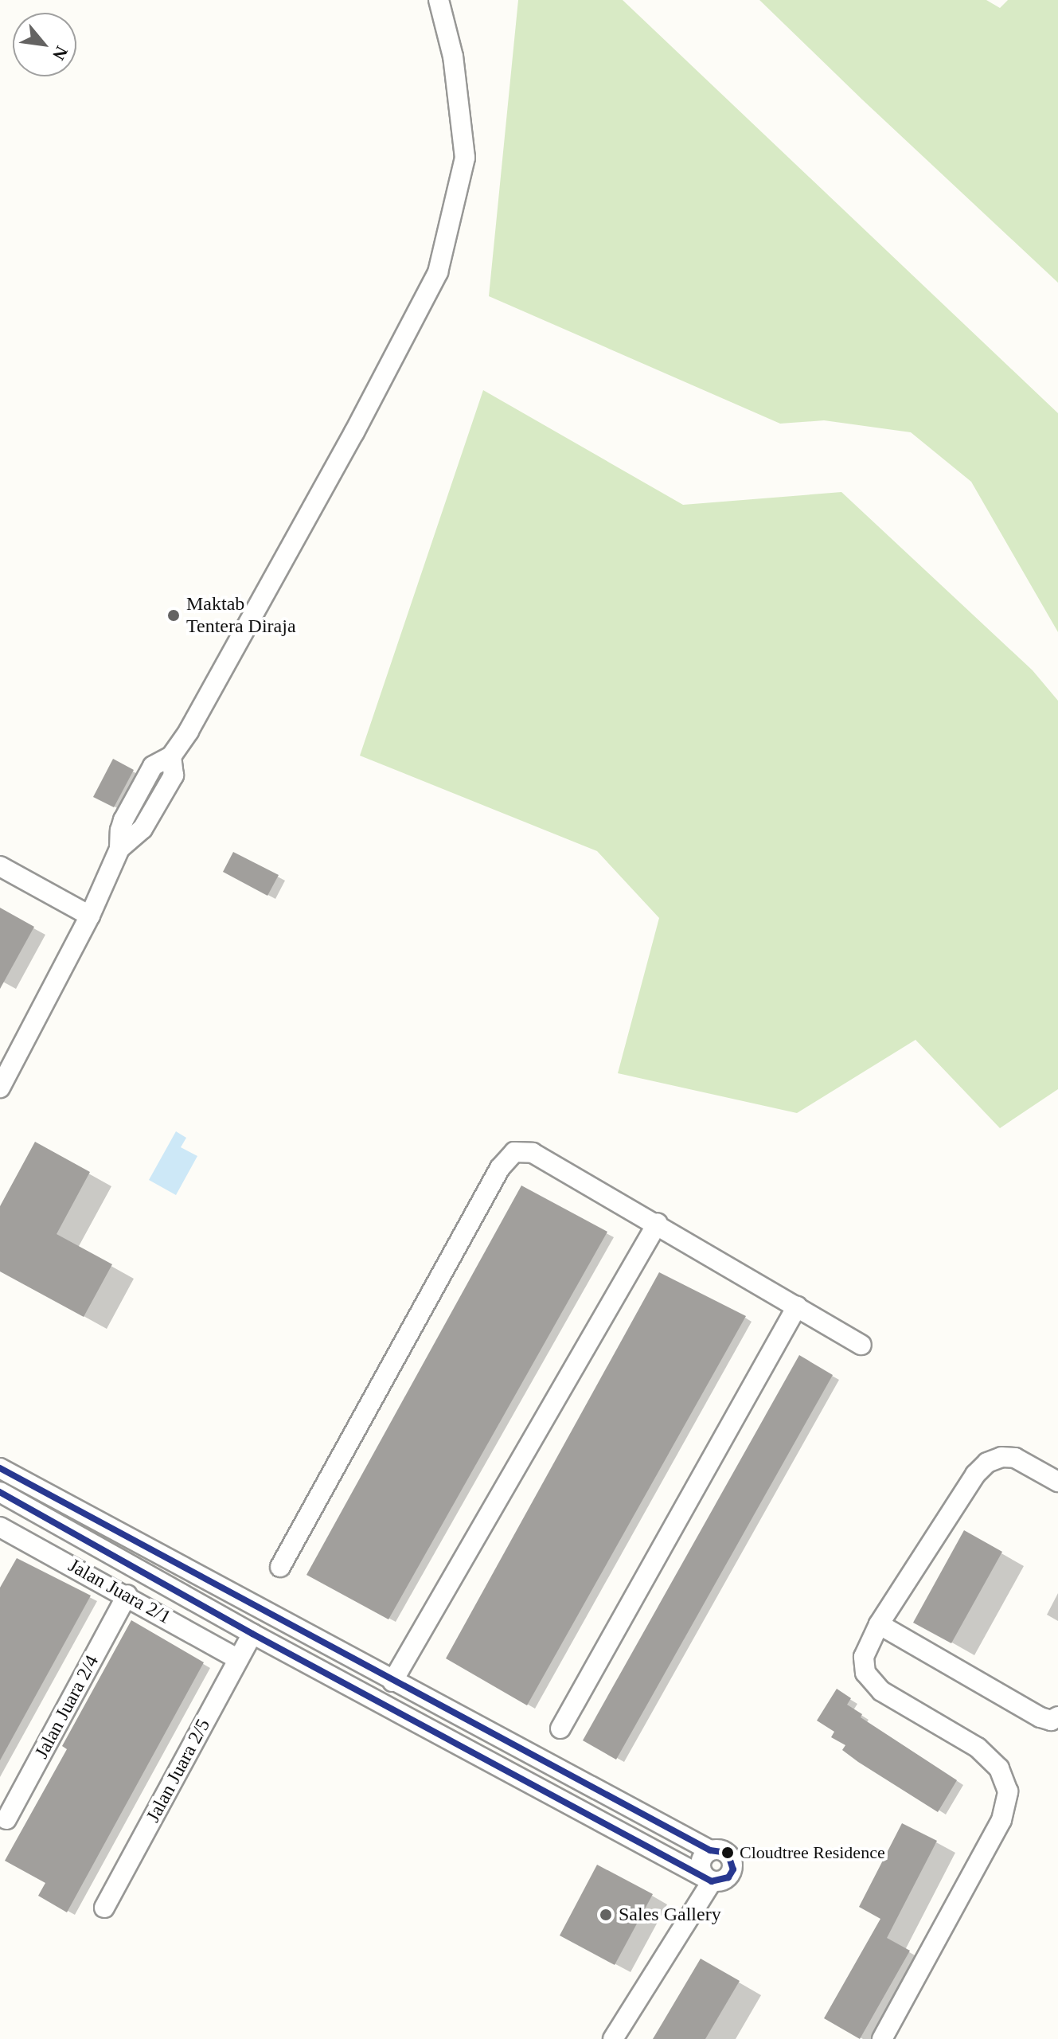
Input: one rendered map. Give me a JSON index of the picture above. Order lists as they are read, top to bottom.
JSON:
{
  "streets": {
    "street": ["Jalan Juara 2/1", "Jalan Juara 2/4", "Jalan Juara 2/5"]
  },
  "crossings": [
    ["Jalan Juara 2/1", "Jalan Juara 2/4"],
    ["Jalan Juara 2/1", "Jalan Juara 2/5"]
  ],
  "places": ["Maktab Tentera Diraja", "Cloudtree Residence", "Sales Gallery"],
  "north": "bottom right"
}
